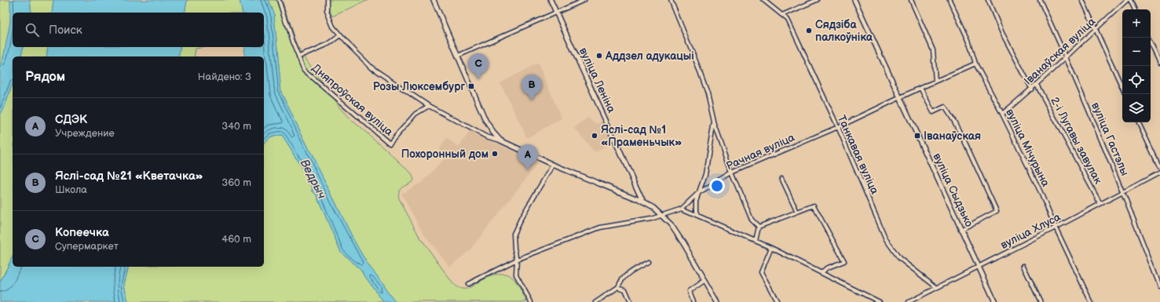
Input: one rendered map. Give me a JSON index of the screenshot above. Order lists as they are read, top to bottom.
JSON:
{
  "streets": {
    "street": [
      "Іванаўская вуліца",
      "вуліца Леніна",
      "Дняпроўская вуліца",
      "вуліца Гастэлы",
      "2-і Лугавы завулак",
      "вуліца Мічурына",
      "Рачная вуліца",
      "Танкавая вуліца",
      "вуліца Сыдзько",
      "вуліца Хлуса"
    ]
  },
  "crossings": [
    ["Іванаўская вуліца", "вуліца Гастэлы"],
    ["Іванаўская вуліца", "2-і Лугавы завулак"],
    ["Іванаўская вуліца", "вуліца Мічурына"],
    ["вуліца Гастэлы", "вуліца Хлуса"],
    ["2-і Лугавы завулак", "вуліца Хлуса"],
    ["вуліца Мічурына", "Рачная вуліца"],
    ["вуліца Мічурына", "вуліца Хлуса"],
    ["Рачная вуліца", "Танкавая вуліца"],
    ["Рачная вуліца", "вуліца Сыдзько"],
    ["Танкавая вуліца", "вуліца Хлуса"],
    ["вуліца Сыдзько", "вуліца Хлуса"]
  ],
  "water": ["Ведрыч"],
  "places": {
    "other": [
      "Сядзіба палкоўніка",
      "Аддзел адукацыі",
      "Яслі-сад №1 «Праменьчык»",
      "Похоронный дом"
    ],
    "transit": ["Розы Люксембург", "Іванаўская"]
  },
  "page": {
    "map_buttons": ["+", "−"],
    "search": "Поиск",
    "pins": ["C", "B", "A"],
    "heading": ["Рядом", "Найдено: 3"],
    "list": [
      {
        "mark": "A",
        "name": "СДЭК",
        "note": "Учреждение",
        "value": "340 m"
      },
      {
        "mark": "B",
        "name": "Яслі-сад №21 «Кветачка»",
        "note": "Школа",
        "value": "360 m"
      },
      {
        "mark": "C",
        "name": "Копеечка",
        "note": "Супермаркет",
        "value": "460 m"
      }
    ]
  }
}
